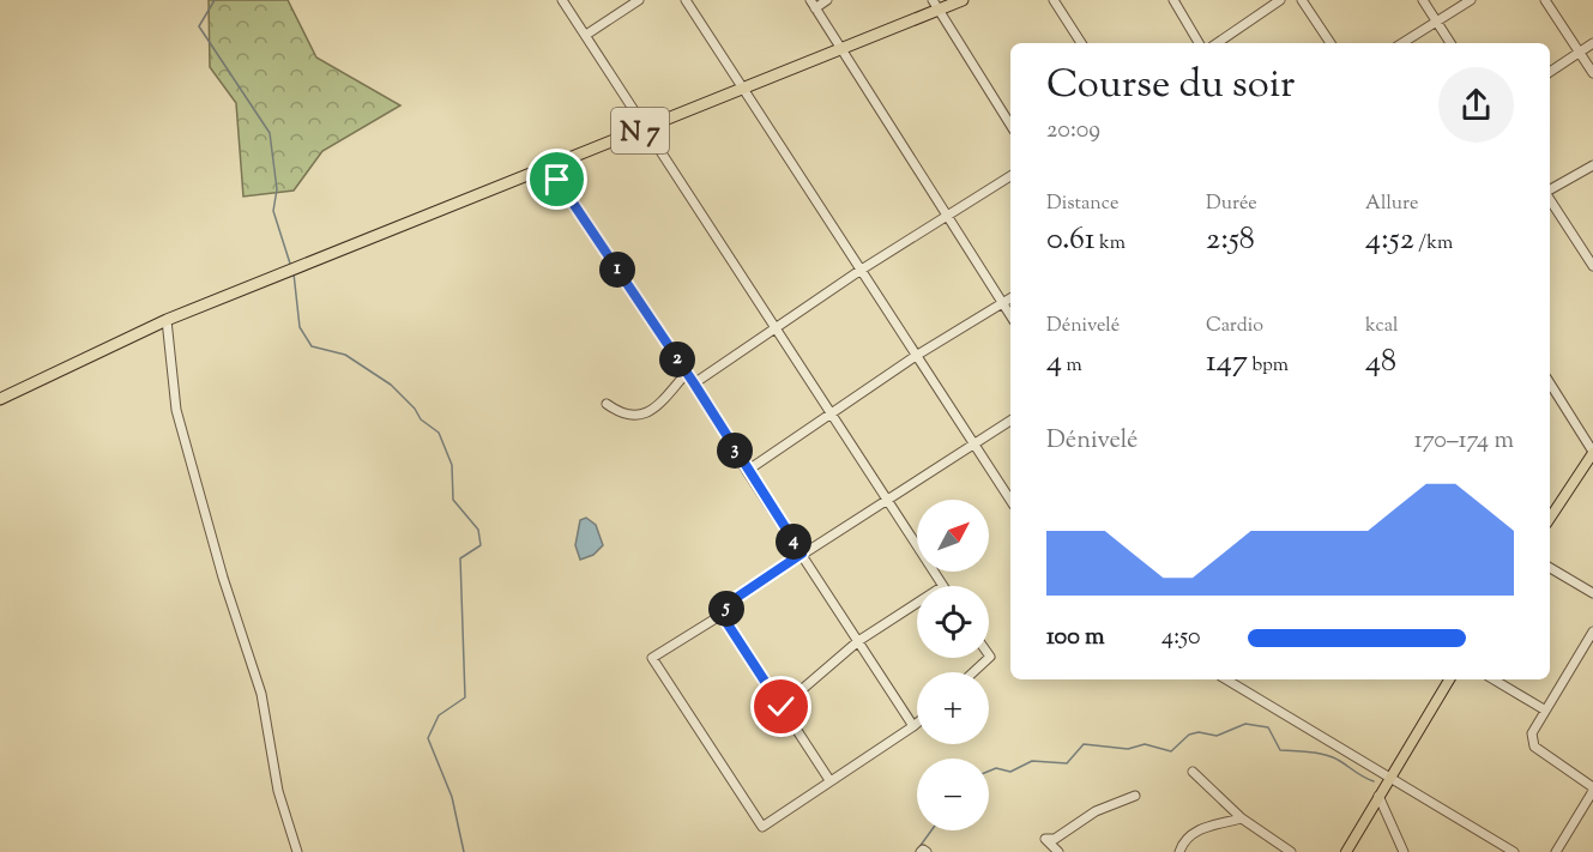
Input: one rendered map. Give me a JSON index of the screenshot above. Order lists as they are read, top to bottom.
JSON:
{
  "streets": {
    "highway": ["N 7"]
  },
  "north": "top right",
  "page": {
    "heading": ["Course du soir", "20:09"],
    "stats": [
      ["Distance", "0.61 km"],
      ["Durée", "2:58"],
      ["Allure", "4:52 /km"],
      ["Dénivelé", "4 m"],
      ["Cardio", "147 bpm"],
      ["kcal", "48"]
    ],
    "pins": [
      "1",
      "2",
      "3",
      "4",
      "5"
    ],
    "chart": ["Dénivelé", "170–174 m"],
    "map_buttons": ["+", "−"],
    "list": [
      {
        "name": "100 m",
        "note": "4:50"
      }
    ]
  }
}
